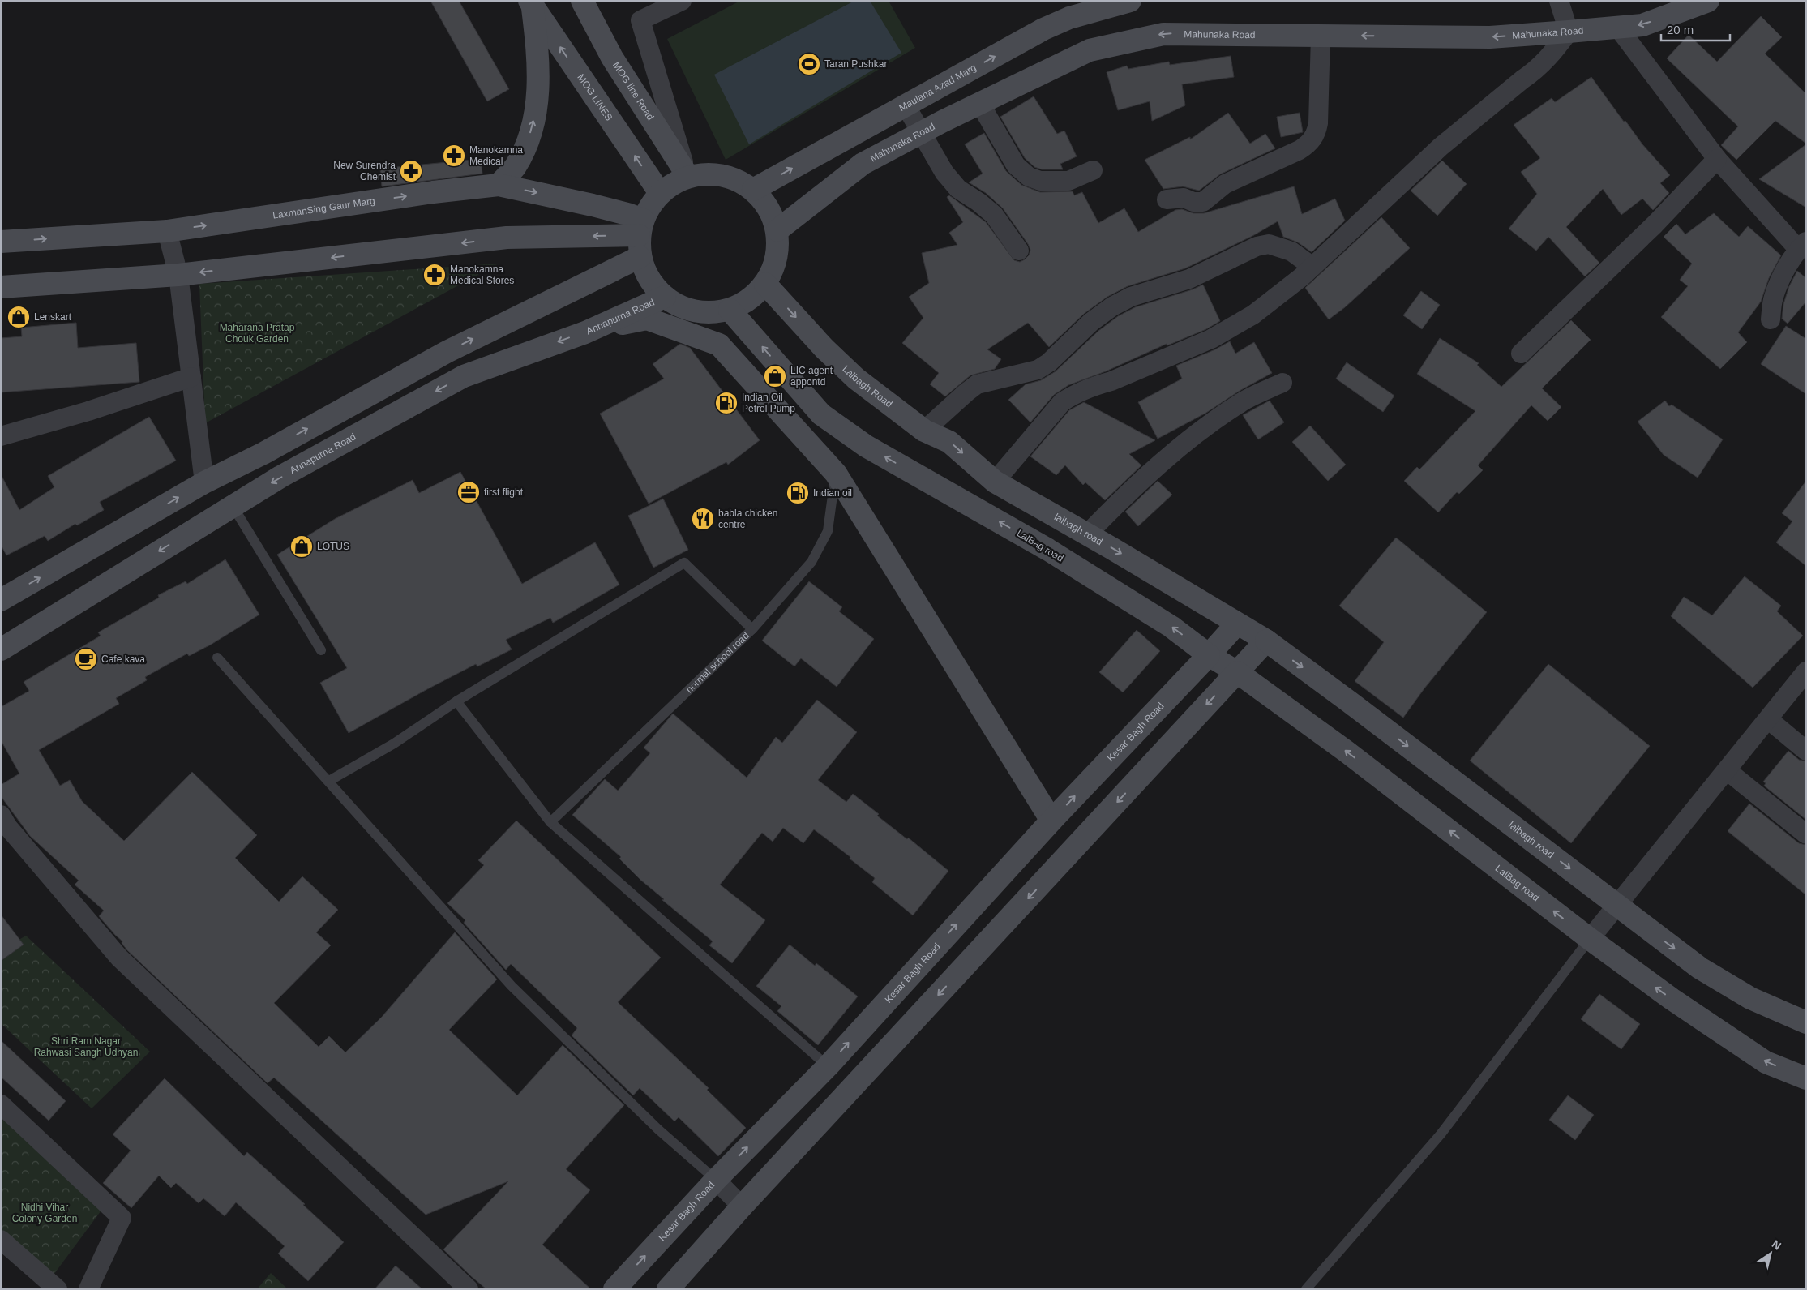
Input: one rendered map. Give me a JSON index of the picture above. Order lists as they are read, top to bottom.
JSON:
{
  "streets": {
    "main road": [
      "Mahunaka Road",
      "Maulana Azad Marg",
      "MOG line Road",
      "MOG LINES",
      "LaxmanSing Gaur Marg",
      "Annapurna Road",
      "Lalbagh Road",
      "lalbagh road",
      "LalBag road",
      "Kesar Bagh Road"
    ],
    "lane": ["normal school road"]
  },
  "crossings": [
    ["Mahunaka Road", "Maulana Azad Marg"],
    ["Mahunaka Road", "MOG line Road"],
    ["Mahunaka Road", "MOG LINES"],
    ["Mahunaka Road", "LaxmanSing Gaur Marg"],
    ["Mahunaka Road", "Annapurna Road"],
    ["Mahunaka Road", "Lalbagh Road"],
    ["Maulana Azad Marg", "MOG line Road"],
    ["Maulana Azad Marg", "MOG LINES"],
    ["Maulana Azad Marg", "LaxmanSing Gaur Marg"],
    ["Maulana Azad Marg", "Annapurna Road"],
    ["Maulana Azad Marg", "Lalbagh Road"],
    ["MOG line Road", "MOG LINES"],
    ["MOG line Road", "LaxmanSing Gaur Marg"],
    ["MOG line Road", "Annapurna Road"],
    ["MOG line Road", "Lalbagh Road"],
    ["MOG LINES", "LaxmanSing Gaur Marg"],
    ["MOG LINES", "Annapurna Road"],
    ["MOG LINES", "Lalbagh Road"],
    ["LaxmanSing Gaur Marg", "Annapurna Road"],
    ["LaxmanSing Gaur Marg", "Lalbagh Road"],
    ["Annapurna Road", "Lalbagh Road"],
    ["Lalbagh Road", "lalbagh road"],
    ["lalbagh road", "Kesar Bagh Road"],
    ["LalBag road", "Kesar Bagh Road"]
  ],
  "one_way": [
    "Mahunaka Road",
    "Maulana Azad Marg",
    "MOG LINES",
    "lalbagh road"
  ],
  "parks": ["Maharana Pratap Chouk Garden", "Shri Ram Nagar Rahwasi Sangh Udhyan", "Nidhi Vihar Colony Garden"],
  "places": {
    "sports": ["Taran Pushkar"],
    "pharmacy": ["Manokamna Medical", "New Surendra Chemist", "Manokamna Medical Stores"],
    "shop": ["Lenskart", "LIC agent appontd", "LOTUS"],
    "fuel station": ["Indian Oil Petrol Pump", "Indian oil"],
    "office": ["first flight"],
    "restaurant": ["babla chicken centre"],
    "cafe": ["Cafe kava"]
  },
  "scale_bar": "20 m",
  "north": "top right"
}
